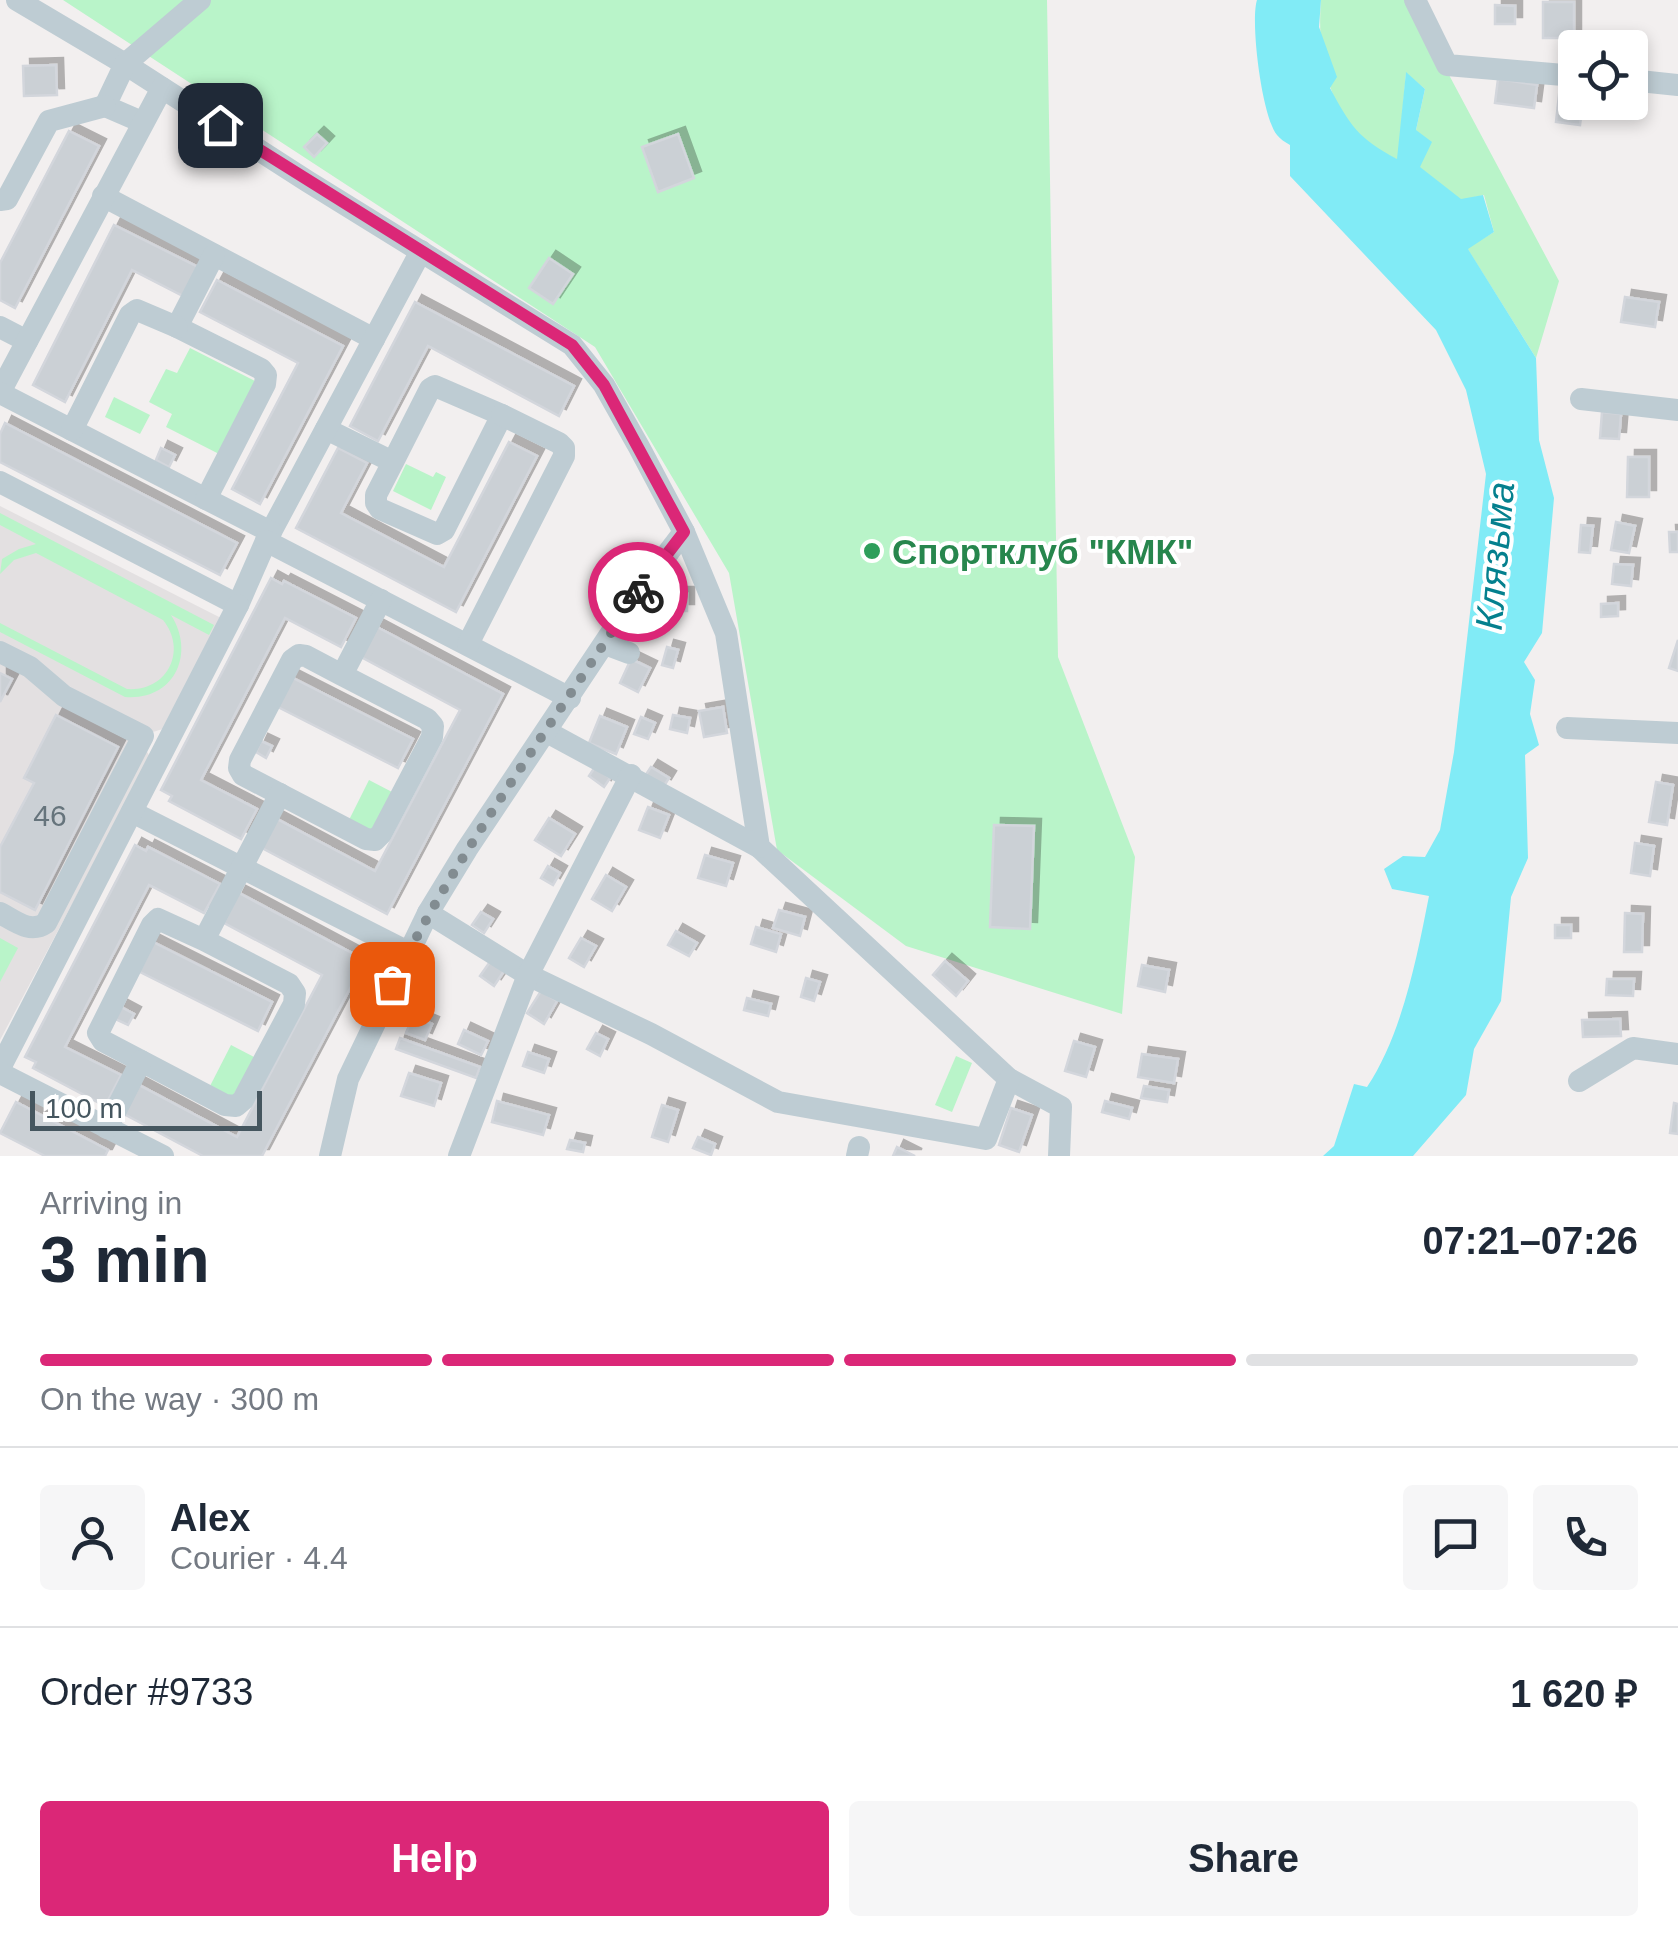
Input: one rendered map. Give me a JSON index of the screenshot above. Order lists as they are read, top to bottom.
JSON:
{
  "water": ["Клязьма"],
  "places": ["Спортклуб \"КМК\""],
  "house_numbers": ["46"],
  "scale_bar": "100 m",
  "page": {
    "scale": "100 m",
    "heading": ["3 min", "Arriving in", "07:21–07:26"],
    "panel": [
      "Alex",
      "Courier · 4.4",
      "Order #9733",
      "1 620 ₽"
    ],
    "bar": "On the way · 300 m",
    "buttons": ["Help", "Share"]
  }
}
